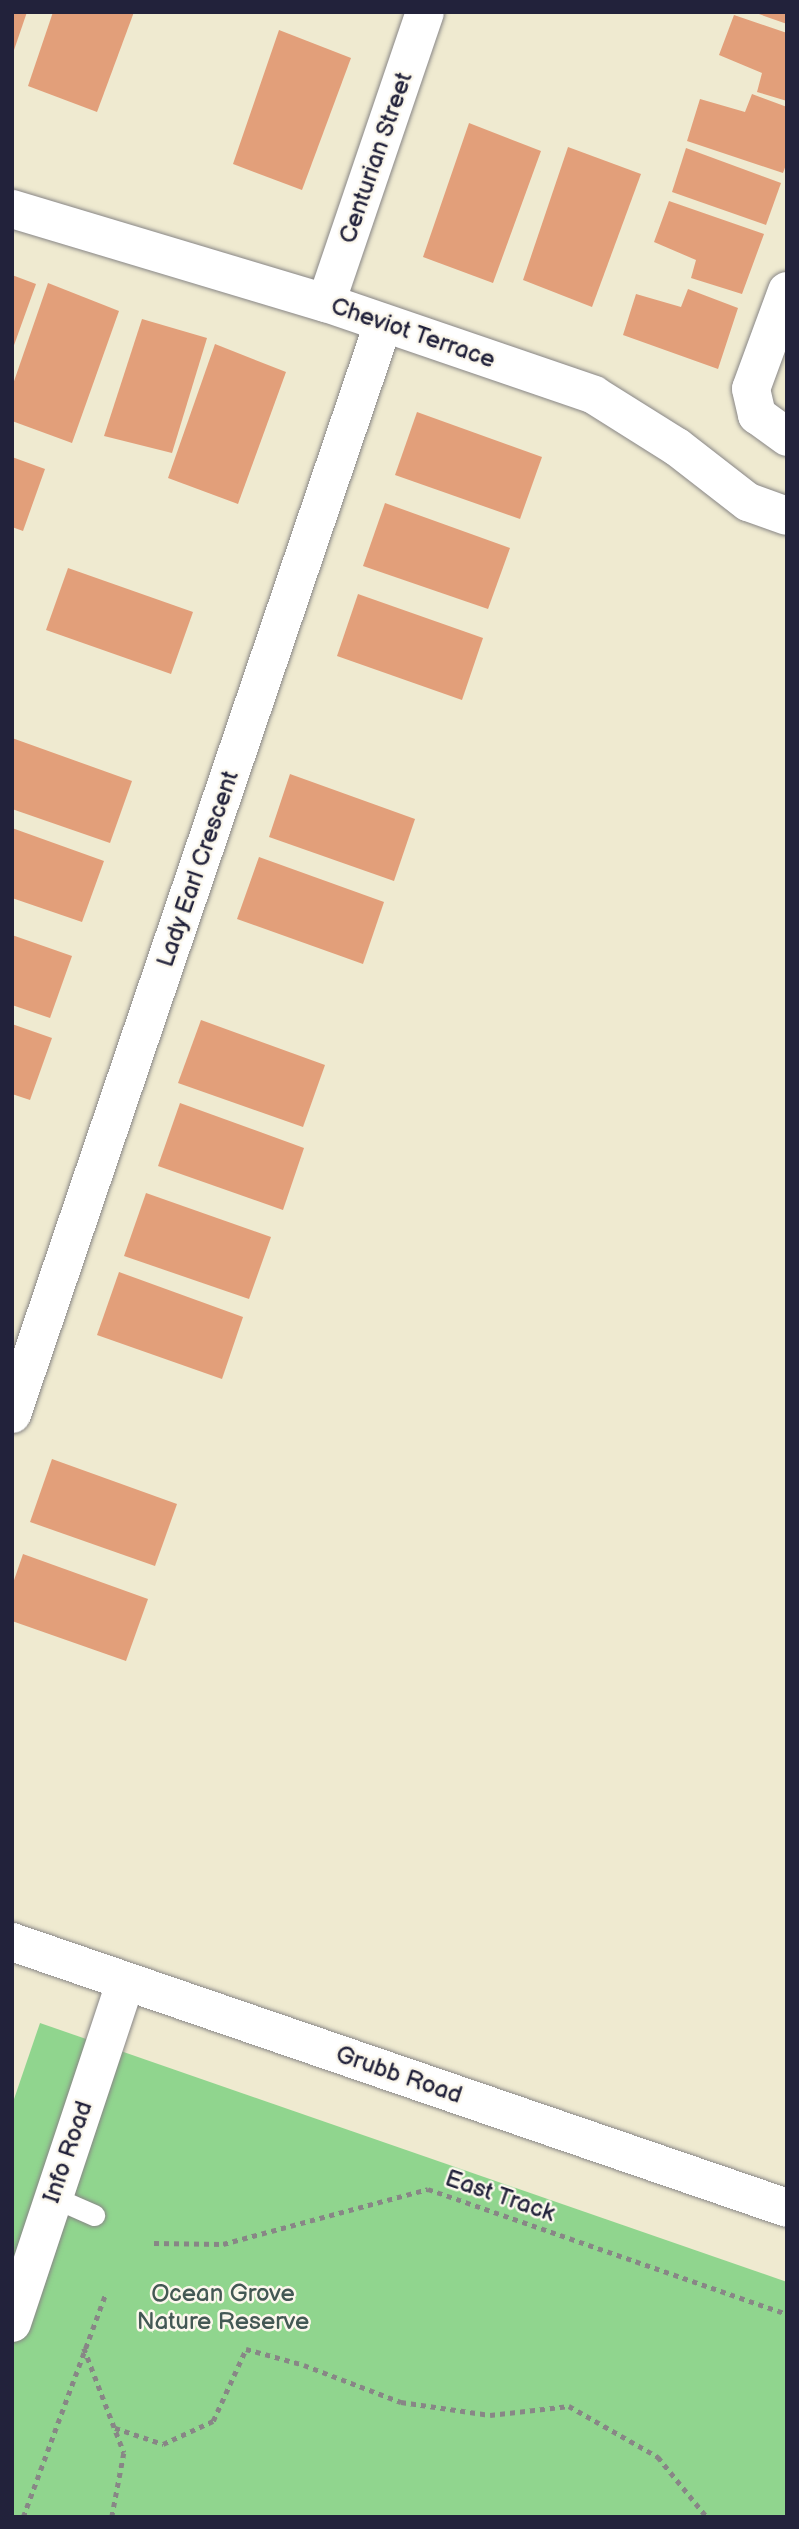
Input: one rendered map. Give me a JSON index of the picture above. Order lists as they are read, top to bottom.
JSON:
{
  "streets": {
    "street": [
      "Centurian Street",
      "Cheviot Terrace",
      "Lady Earl Crescent",
      "Grubb Road",
      "Info Road"
    ],
    "path": ["East Track"]
  },
  "crossings": [
    ["Centurian Street", "Cheviot Terrace"],
    ["Cheviot Terrace", "Lady Earl Crescent"],
    ["Grubb Road", "Info Road"]
  ],
  "parks": ["Ocean Grove Nature Reserve"]
}
